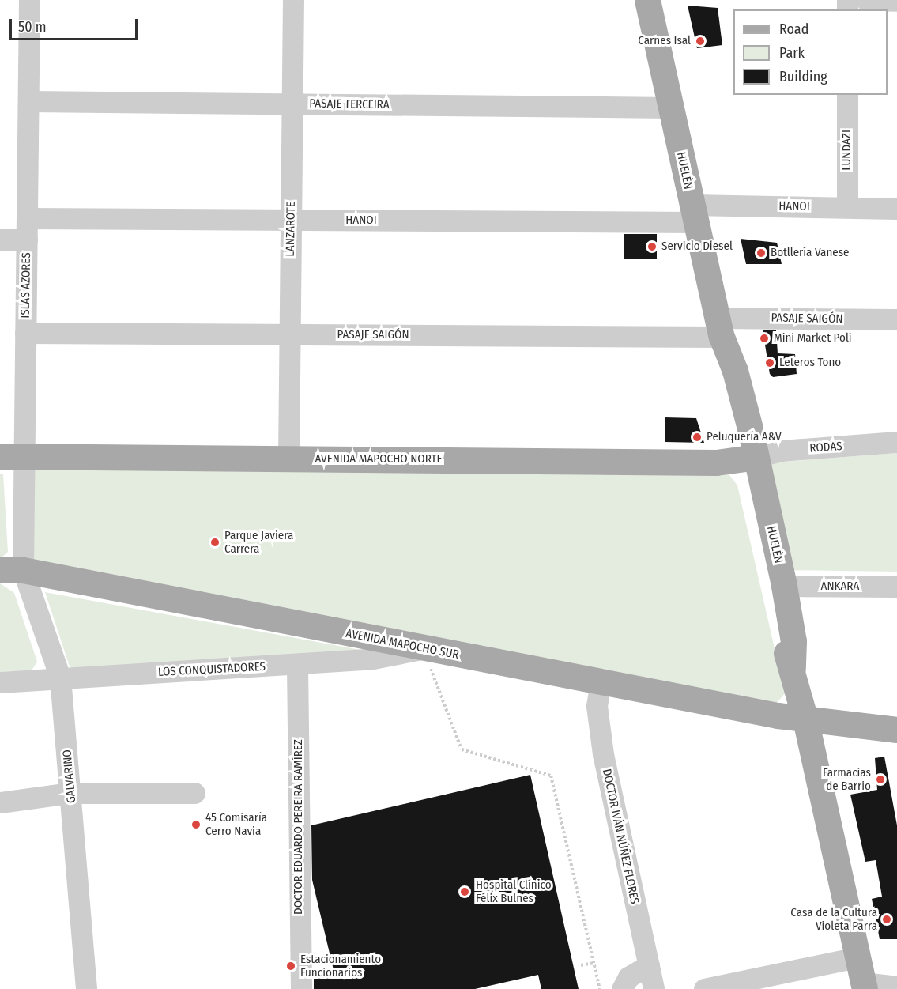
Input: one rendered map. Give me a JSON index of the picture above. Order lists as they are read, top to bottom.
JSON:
{
  "streets": {
    "main road": ["HUELÉN", "AVENIDA MAPOCHO NORTE", "AVENIDA MAPOCHO SUR"],
    "street": [
      "PASAJE TERCEIRA",
      "LUNDAZI",
      "HANOI",
      "LANZAROTE",
      "ISLAS AZORES",
      "PASAJE SAIGÓN",
      "RODAS",
      "ANKARA",
      "LOS CONQUISTADORES",
      "GALVARINO",
      "DOCTOR EDUARDO PEREIRA RAMÍREZ",
      "DOCTOR IVÁN NÚÑEZ FLORES"
    ]
  },
  "crossings": [
    ["PASAJE TERCEIRA", "HUELÉN"],
    ["PASAJE TERCEIRA", "LANZAROTE"],
    ["PASAJE TERCEIRA", "ISLAS AZORES"],
    ["LUNDAZI", "HANOI"],
    ["HUELÉN", "HANOI"],
    ["HUELÉN", "PASAJE SAIGÓN"],
    ["HUELÉN", "RODAS"],
    ["HUELÉN", "AVENIDA MAPOCHO NORTE"],
    ["HUELÉN", "ANKARA"],
    ["HUELÉN", "AVENIDA MAPOCHO SUR"],
    ["HANOI", "LANZAROTE"],
    ["HANOI", "ISLAS AZORES"],
    ["LANZAROTE", "PASAJE SAIGÓN"],
    ["LANZAROTE", "AVENIDA MAPOCHO NORTE"],
    ["ISLAS AZORES", "PASAJE SAIGÓN"],
    ["ISLAS AZORES", "AVENIDA MAPOCHO NORTE"],
    ["ISLAS AZORES", "AVENIDA MAPOCHO SUR"],
    ["ISLAS AZORES", "GALVARINO"],
    ["RODAS", "AVENIDA MAPOCHO NORTE"],
    ["AVENIDA MAPOCHO SUR", "LOS CONQUISTADORES"],
    ["AVENIDA MAPOCHO SUR", "GALVARINO"],
    ["AVENIDA MAPOCHO SUR", "DOCTOR IVÁN NÚÑEZ FLORES"],
    ["LOS CONQUISTADORES", "GALVARINO"],
    ["LOS CONQUISTADORES", "DOCTOR EDUARDO PEREIRA RAMÍREZ"]
  ],
  "places": [
    "Carnes Isal",
    "Servicio Diesel",
    "Botllería Vanese",
    "Mini Market Poli",
    "Leteros Tono",
    "Peluquería A&V",
    "Parque Javiera Carrera",
    "Farmacias de Barrio",
    "45 Comisaría Cerro Navia",
    "Hospital Clínico Félix Bulnes",
    "Casa de la Cultura Violeta Parra",
    "Estacionamiento Funcionarios"
  ],
  "legend": ["Road", "Park", "Building"],
  "scale_bar": "50 m"
}
